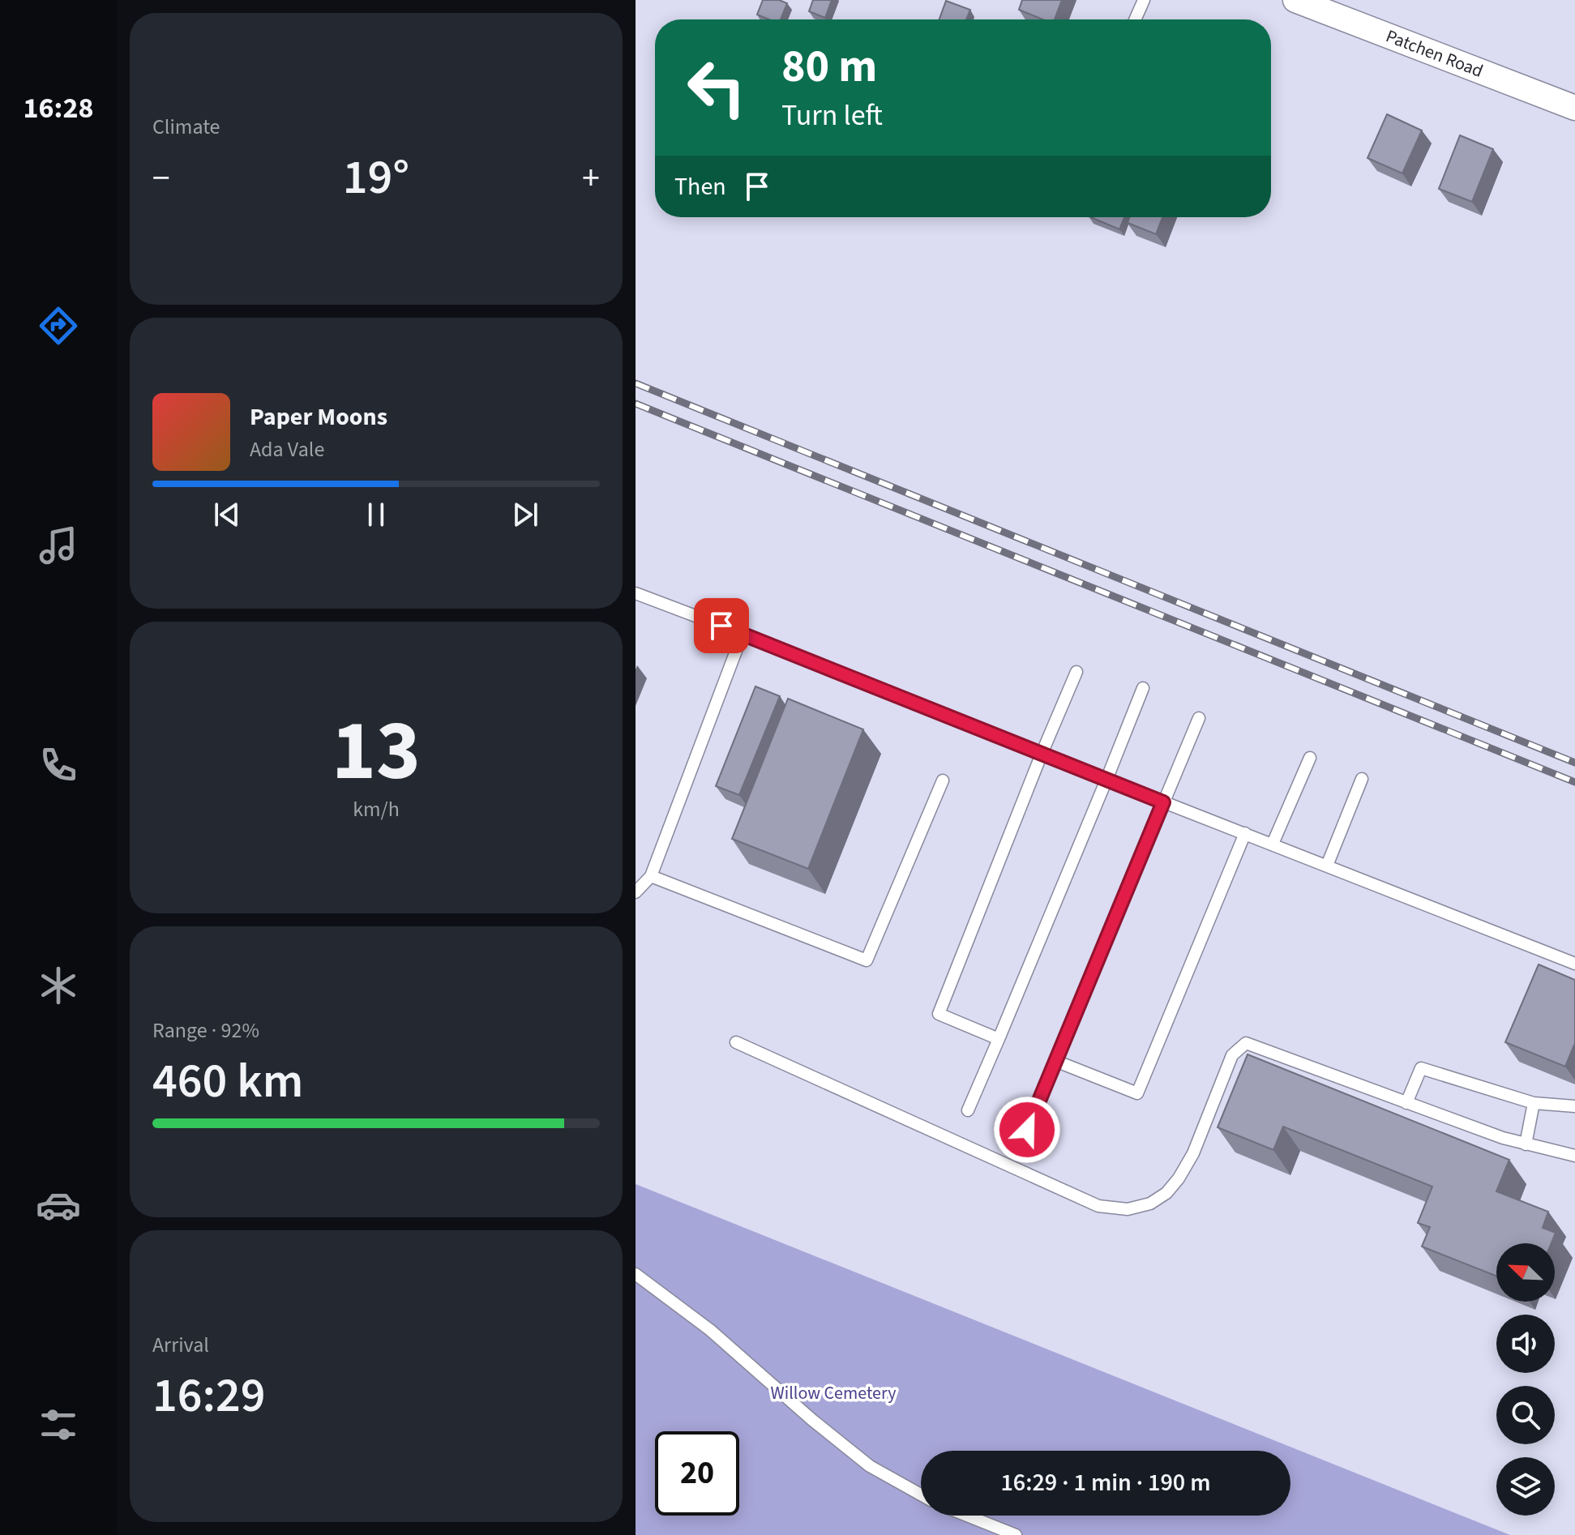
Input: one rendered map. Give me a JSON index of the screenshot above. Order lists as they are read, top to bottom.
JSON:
{
  "streets": {
    "street": ["Patchen Road"]
  },
  "parks": ["Willow Cemetery"],
  "north": "top left",
  "page": {
    "tabs": "16:28",
    "tile": [
      "Climate",
      ["13", "km/h"],
      ["Range · 92%", "460 km"],
      ["Arrival", "16:29"]
    ],
    "turn": ["80 m", "Turn left"],
    "heat": ["−", "19°", "+"],
    "then": "Then",
    "song": ["Paper Moons", "Ada Vale"],
    "limit": "20",
    "trip": "16:29 · 1 min · 190 m"
  }
}
